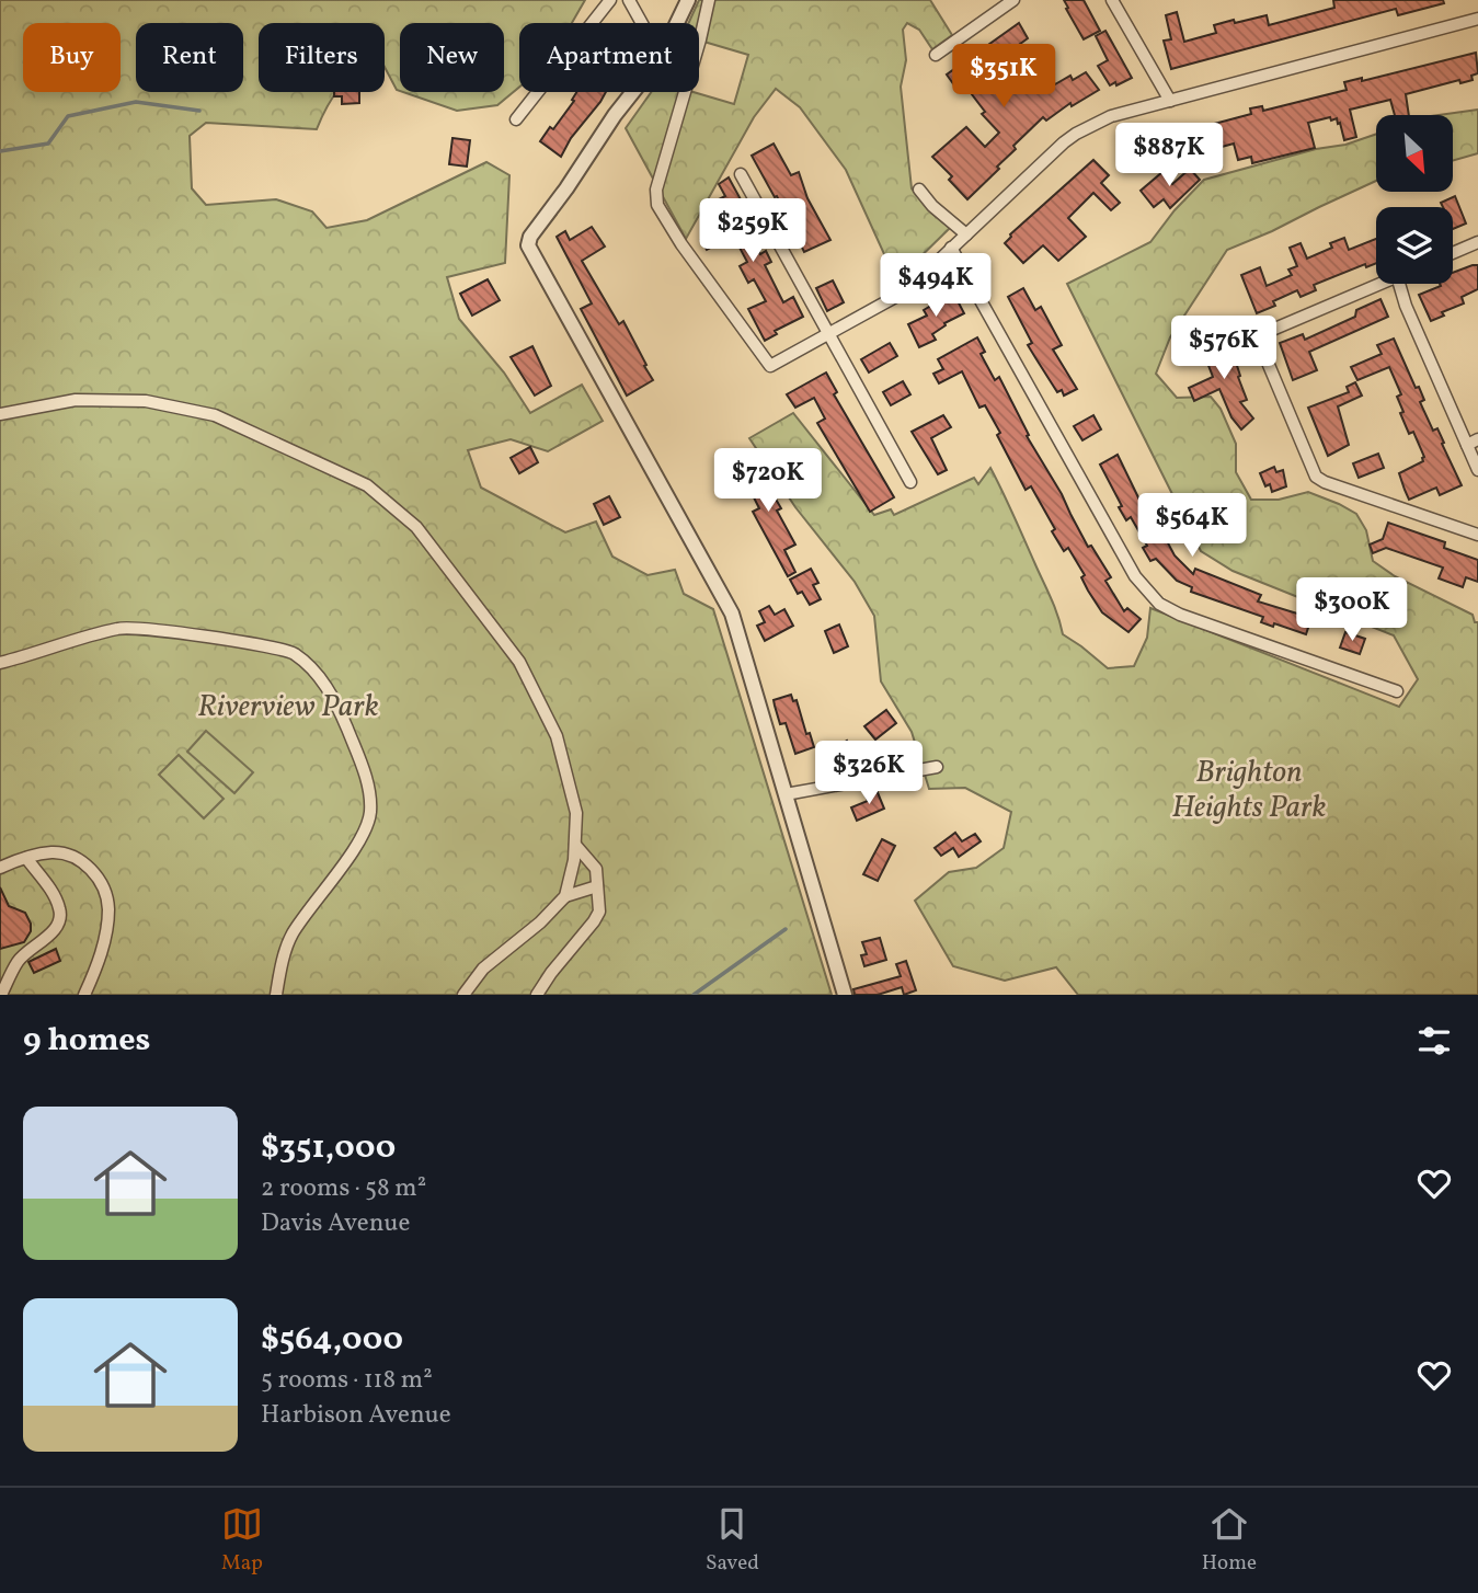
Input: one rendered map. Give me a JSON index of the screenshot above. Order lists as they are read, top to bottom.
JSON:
{
  "parks": ["Riverview Park", "Brighton Heights Park"],
  "north": "bottom right",
  "page": {
    "chip": [
      "Buy",
      "Rent",
      "Filters",
      "New",
      "Apartment"
    ],
    "price": [
      "$351K",
      "$887K",
      "$259K",
      "$494K",
      "$576K",
      "$720K",
      "$564K",
      "$300K",
      "$326K"
    ],
    "heading": "9 homes",
    "list": [
      {
        "name": "$351,000",
        "note": "2 rooms · 58 m² · Davis Avenue"
      },
      {
        "name": "$564,000",
        "note": "5 rooms · 118 m² · Harbison Avenue"
      }
    ],
    "tabs": ["Map", "Saved", "Home"]
  }
}
